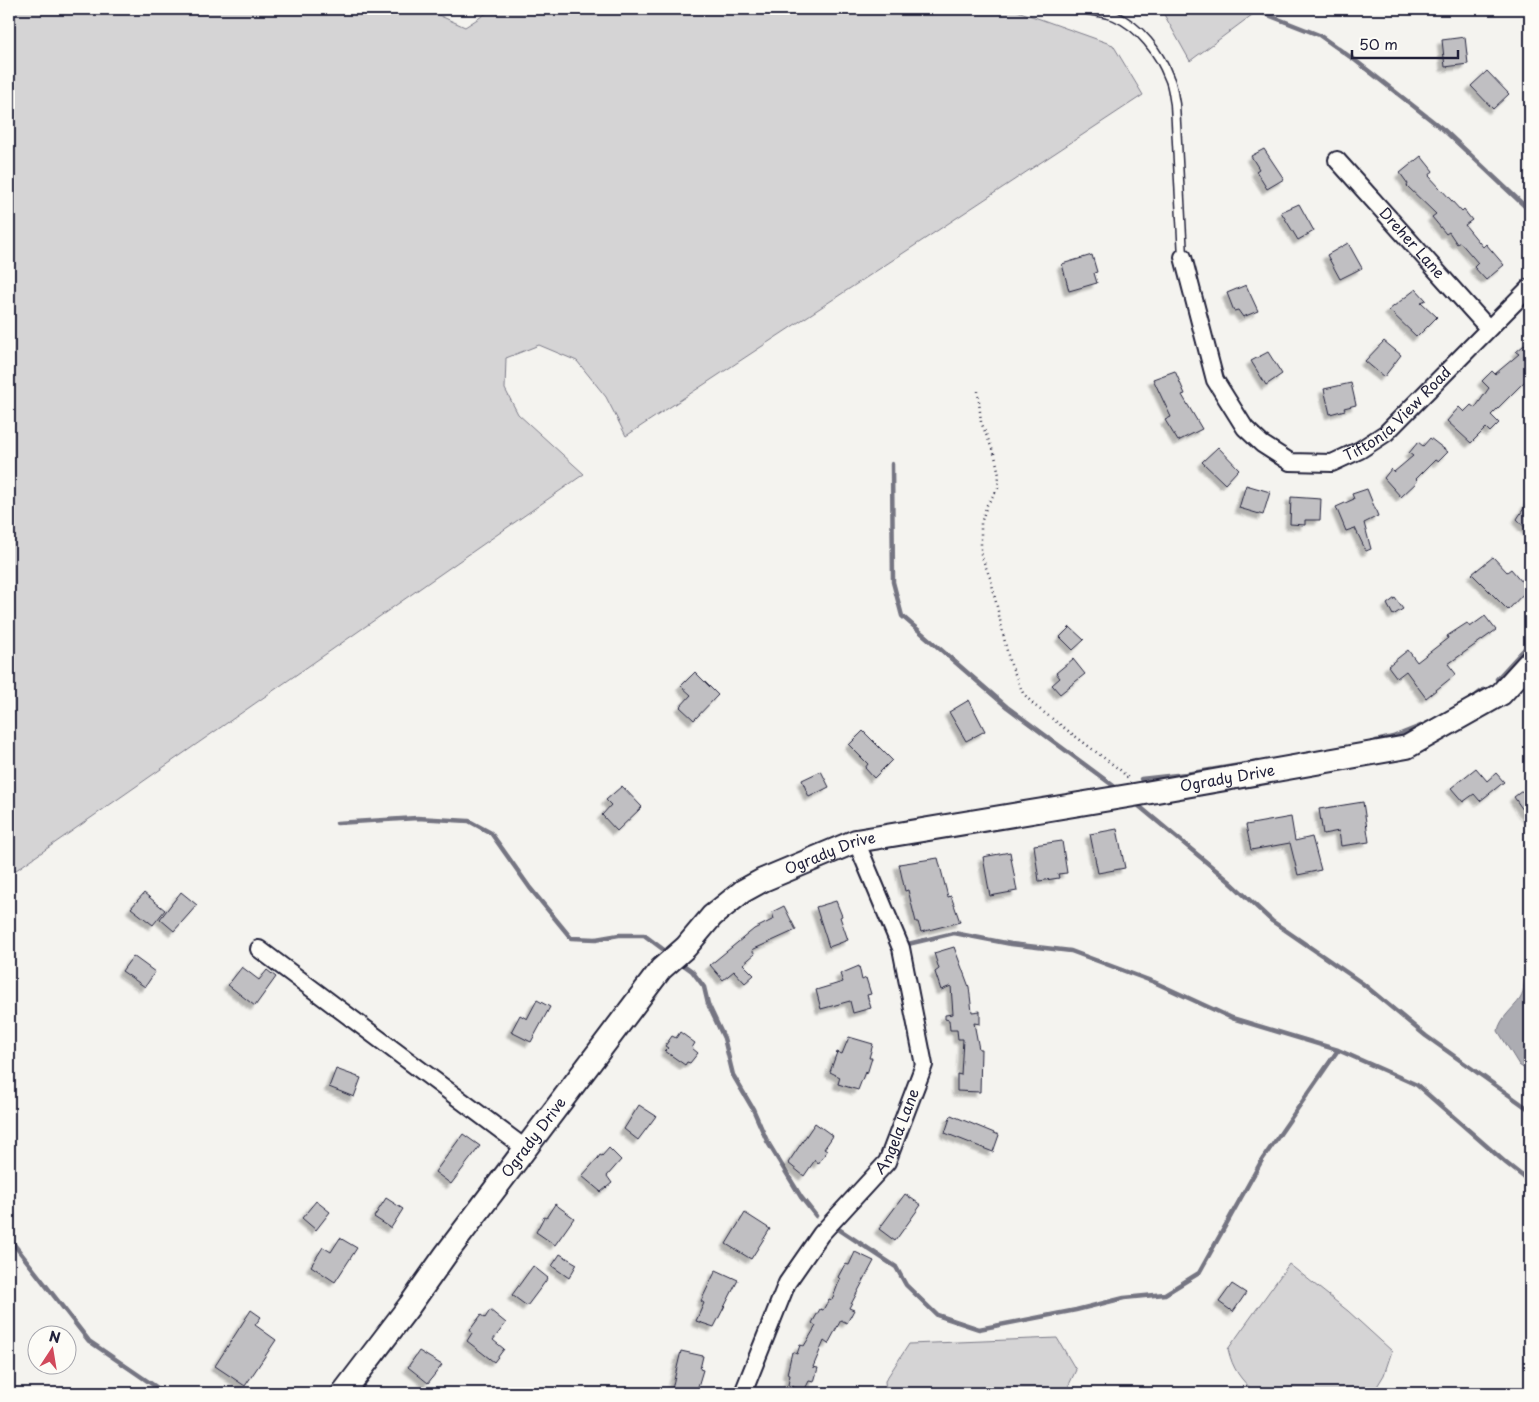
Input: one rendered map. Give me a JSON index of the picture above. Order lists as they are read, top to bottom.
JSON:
{
  "streets": {
    "street": [
      "Dreher Lane",
      "Tiftonia View Road",
      "Ogrady Drive",
      "Angela Lane"
    ]
  },
  "crossings": [
    ["Dreher Lane", "Tiftonia View Road"],
    ["Ogrady Drive", "Angela Lane"]
  ],
  "scale_bar": "50 m",
  "north": "top"
}
